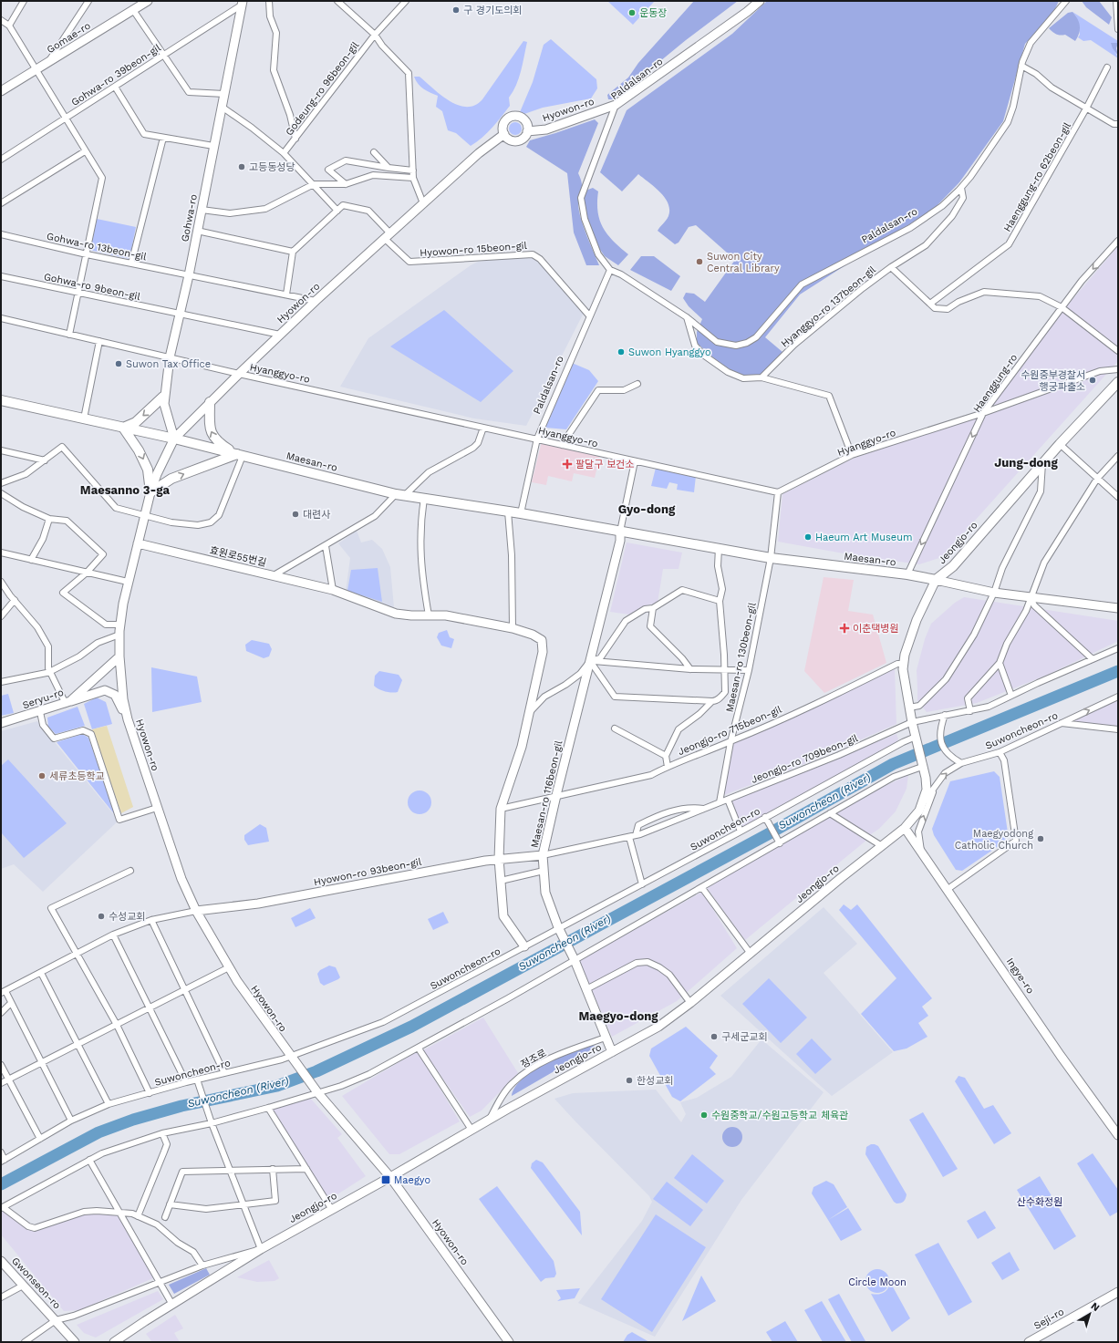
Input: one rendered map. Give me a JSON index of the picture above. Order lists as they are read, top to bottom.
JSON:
{
  "streets": {
    "main road": ["Maesan-ro", "Jeongjo-ro"],
    "street": [
      "Gomae-ro",
      "Gohwa-ro 39beon-gil",
      "Paldalsan-ro",
      "Godeung-ro 96beon-gil",
      "Hyowon-ro",
      "Haenggung-ro 62beon-gil",
      "Gohwa-ro",
      "Gohwa-ro 13beon-gil",
      "Hyowon-ro 15beon-gil",
      "Gohwa-ro 9beon-gil",
      "Hyanggyo-ro 137beon-gil",
      "Hyanggyo-ro",
      "Haenggung-ro",
      "효원로55번길",
      "Maesan-ro 130beon-gil",
      "Seryu-ro",
      "Jeongjo-ro 715beon-gil",
      "Suwoncheon-ro",
      "Jeongjo-ro 709beon-gil",
      "Maesan-ro 116beon-gil",
      "Hyowon-ro 93beon-gil",
      "Ingye-ro",
      "정조로",
      "Gwonseon-ro",
      "Seji-ro"
    ]
  },
  "crossings": [
    ["Gohwa-ro 39beon-gil", "Gohwa-ro"],
    ["Paldalsan-ro", "Hyowon-ro"],
    ["Paldalsan-ro", "Hyowon-ro 15beon-gil"],
    ["Paldalsan-ro", "Hyanggyo-ro 137beon-gil"],
    ["Paldalsan-ro", "Hyanggyo-ro"],
    ["Paldalsan-ro", "Maesan-ro"],
    ["Hyowon-ro", "Gohwa-ro"],
    ["Hyowon-ro", "Gohwa-ro 13beon-gil"],
    ["Hyowon-ro", "Hyowon-ro 15beon-gil"],
    ["Hyowon-ro", "Gohwa-ro 9beon-gil"],
    ["Hyowon-ro", "Hyanggyo-ro"],
    ["Hyowon-ro", "Maesan-ro"],
    ["Hyowon-ro", "Jeongjo-ro"],
    ["Hyowon-ro", "효원로55번길"],
    ["Hyowon-ro", "Seryu-ro"],
    ["Hyowon-ro", "Suwoncheon-ro"],
    ["Hyowon-ro", "Hyowon-ro 93beon-gil"],
    ["Gohwa-ro", "Gohwa-ro 13beon-gil"],
    ["Gohwa-ro", "Gohwa-ro 9beon-gil"],
    ["Gohwa-ro", "Hyanggyo-ro"],
    ["Gohwa-ro", "Maesan-ro"],
    ["Hyanggyo-ro", "Haenggung-ro"],
    ["Hyanggyo-ro", "Maesan-ro 130beon-gil"],
    ["Haenggung-ro", "Maesan-ro"],
    ["Maesan-ro", "Jeongjo-ro"],
    ["Maesan-ro", "Maesan-ro 130beon-gil"],
    ["Maesan-ro", "Maesan-ro 116beon-gil"],
    ["Jeongjo-ro", "Jeongjo-ro 715beon-gil"],
    ["Jeongjo-ro", "Suwoncheon-ro"],
    ["Jeongjo-ro", "Jeongjo-ro 709beon-gil"],
    ["Jeongjo-ro", "Maesan-ro 116beon-gil"],
    ["Jeongjo-ro", "Ingye-ro"],
    ["Jeongjo-ro", "정조로"],
    ["Jeongjo-ro", "Gwonseon-ro"],
    ["효원로55번길", "Maesan-ro 116beon-gil"],
    ["Maesan-ro 130beon-gil", "Jeongjo-ro 715beon-gil"],
    ["Maesan-ro 130beon-gil", "Jeongjo-ro 709beon-gil"],
    ["Jeongjo-ro 715beon-gil", "Maesan-ro 116beon-gil"],
    ["Suwoncheon-ro", "Maesan-ro 116beon-gil"],
    ["Jeongjo-ro 709beon-gil", "Maesan-ro 116beon-gil"],
    ["Jeongjo-ro 709beon-gil", "Hyowon-ro 93beon-gil"],
    ["Maesan-ro 116beon-gil", "Hyowon-ro 93beon-gil"],
    ["Maesan-ro 116beon-gil", "정조로"]
  ],
  "one_way": ["Haenggung-ro"],
  "districts": [
    "Jung-dong",
    "Maesanno 3-ga",
    "Gyo-dong",
    "Maegyo-dong"
  ],
  "water": ["Suwoncheon (River)"],
  "parks": ["산수화정원", "Circle Moon"],
  "places": {
    "other": [
      "구 경기도의회",
      "운동장",
      "고등동성당",
      "Suwon City Central Library",
      "Suwon Hyanggyo",
      "Suwon Tax Office",
      "수원중부경찰서 행궁파출소",
      "대련사",
      "Haeum Art Museum",
      "세류초등학교",
      "Maegyodong Catholic Church",
      "수성교회",
      "구세군교회",
      "한성교회",
      "수원중학교/수원고등학교 체육관"
    ],
    "health": ["팔달구 보건소", "이춘택병원"],
    "transit": ["Maegyo"]
  },
  "north": "top right"
}
